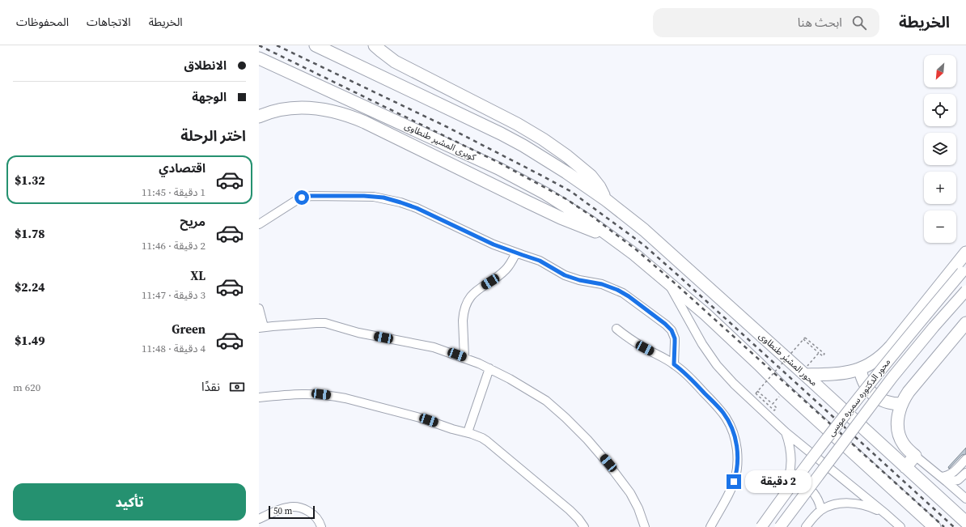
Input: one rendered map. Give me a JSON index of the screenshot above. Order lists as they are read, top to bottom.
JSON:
{
  "streets": {
    "highway": ["كوبرى المشير طنطاوى", "محور المشير طنطاوى"],
    "main road": ["محور الدكتوره سميره موسى"]
  },
  "scale_bar": "50 m",
  "north": "bottom left",
  "page": {
    "header": "الخريطة",
    "search": "ابحث هنا",
    "nav": ["الخريطة", "الاتجاهات", "المحفوظات"],
    "banner": ["الانطلاق", "الوجهة"],
    "map_buttons": ["+", "−"],
    "heading": "اختر الرحلة",
    "list": [
      {
        "name": "اقتصادي",
        "note": "1 دقيقة · 11:45",
        "value": "$1.32"
      },
      {
        "name": "مريح",
        "note": "2 دقيقة · 11:46",
        "value": "$1.78"
      },
      {
        "name": "XL",
        "note": "3 دقيقة · 11:47",
        "value": "$2.24"
      },
      {
        "name": "Green",
        "note": "4 دقيقة · 11:48",
        "value": "$1.49"
      }
    ],
    "pay": ["نقدًا", "620 m"],
    "bubble": "2 دقيقة",
    "buttons": "تأكيد",
    "scale": "50 m"
  }
}
